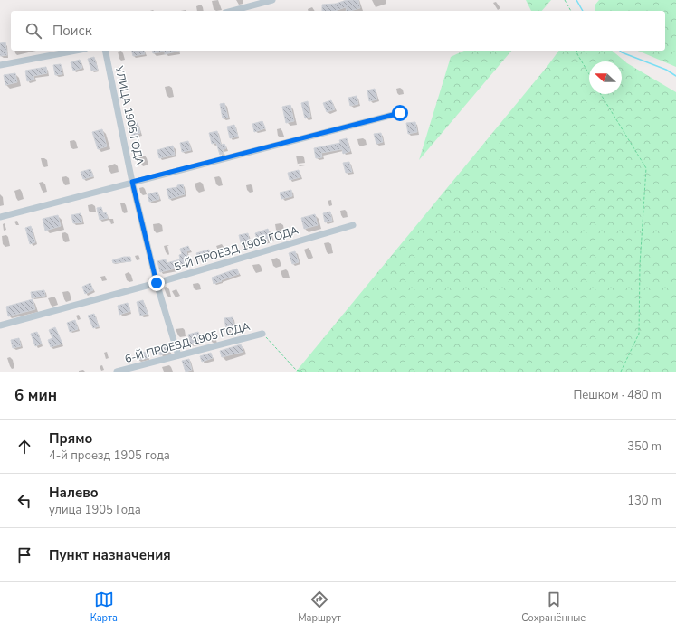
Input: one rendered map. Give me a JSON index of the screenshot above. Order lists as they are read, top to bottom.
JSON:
{
  "streets": {
    "street": ["УЛИЦА 1905 ГОДА", "5-Й ПРОЕЗД 1905 ГОДА", "6-Й ПРОЕЗД 1905 ГОДА"]
  },
  "crossings": [
    ["УЛИЦА 1905 ГОДА", "5-Й ПРОЕЗД 1905 ГОДА"],
    ["УЛИЦА 1905 ГОДА", "6-Й ПРОЕЗД 1905 ГОДА"]
  ],
  "north": "left",
  "page": {
    "search": "Поиск",
    "heading": ["6 мин", "Пешком · 480 m"],
    "list": [
      ["Прямо", "4-й проезд 1905 года", "350 m"],
      ["Налево", "улица 1905 Года", "130 m"],
      "Пункт назначения"
    ],
    "nav": ["Карта", "Маршрут", "Сохранённые"]
  }
}
